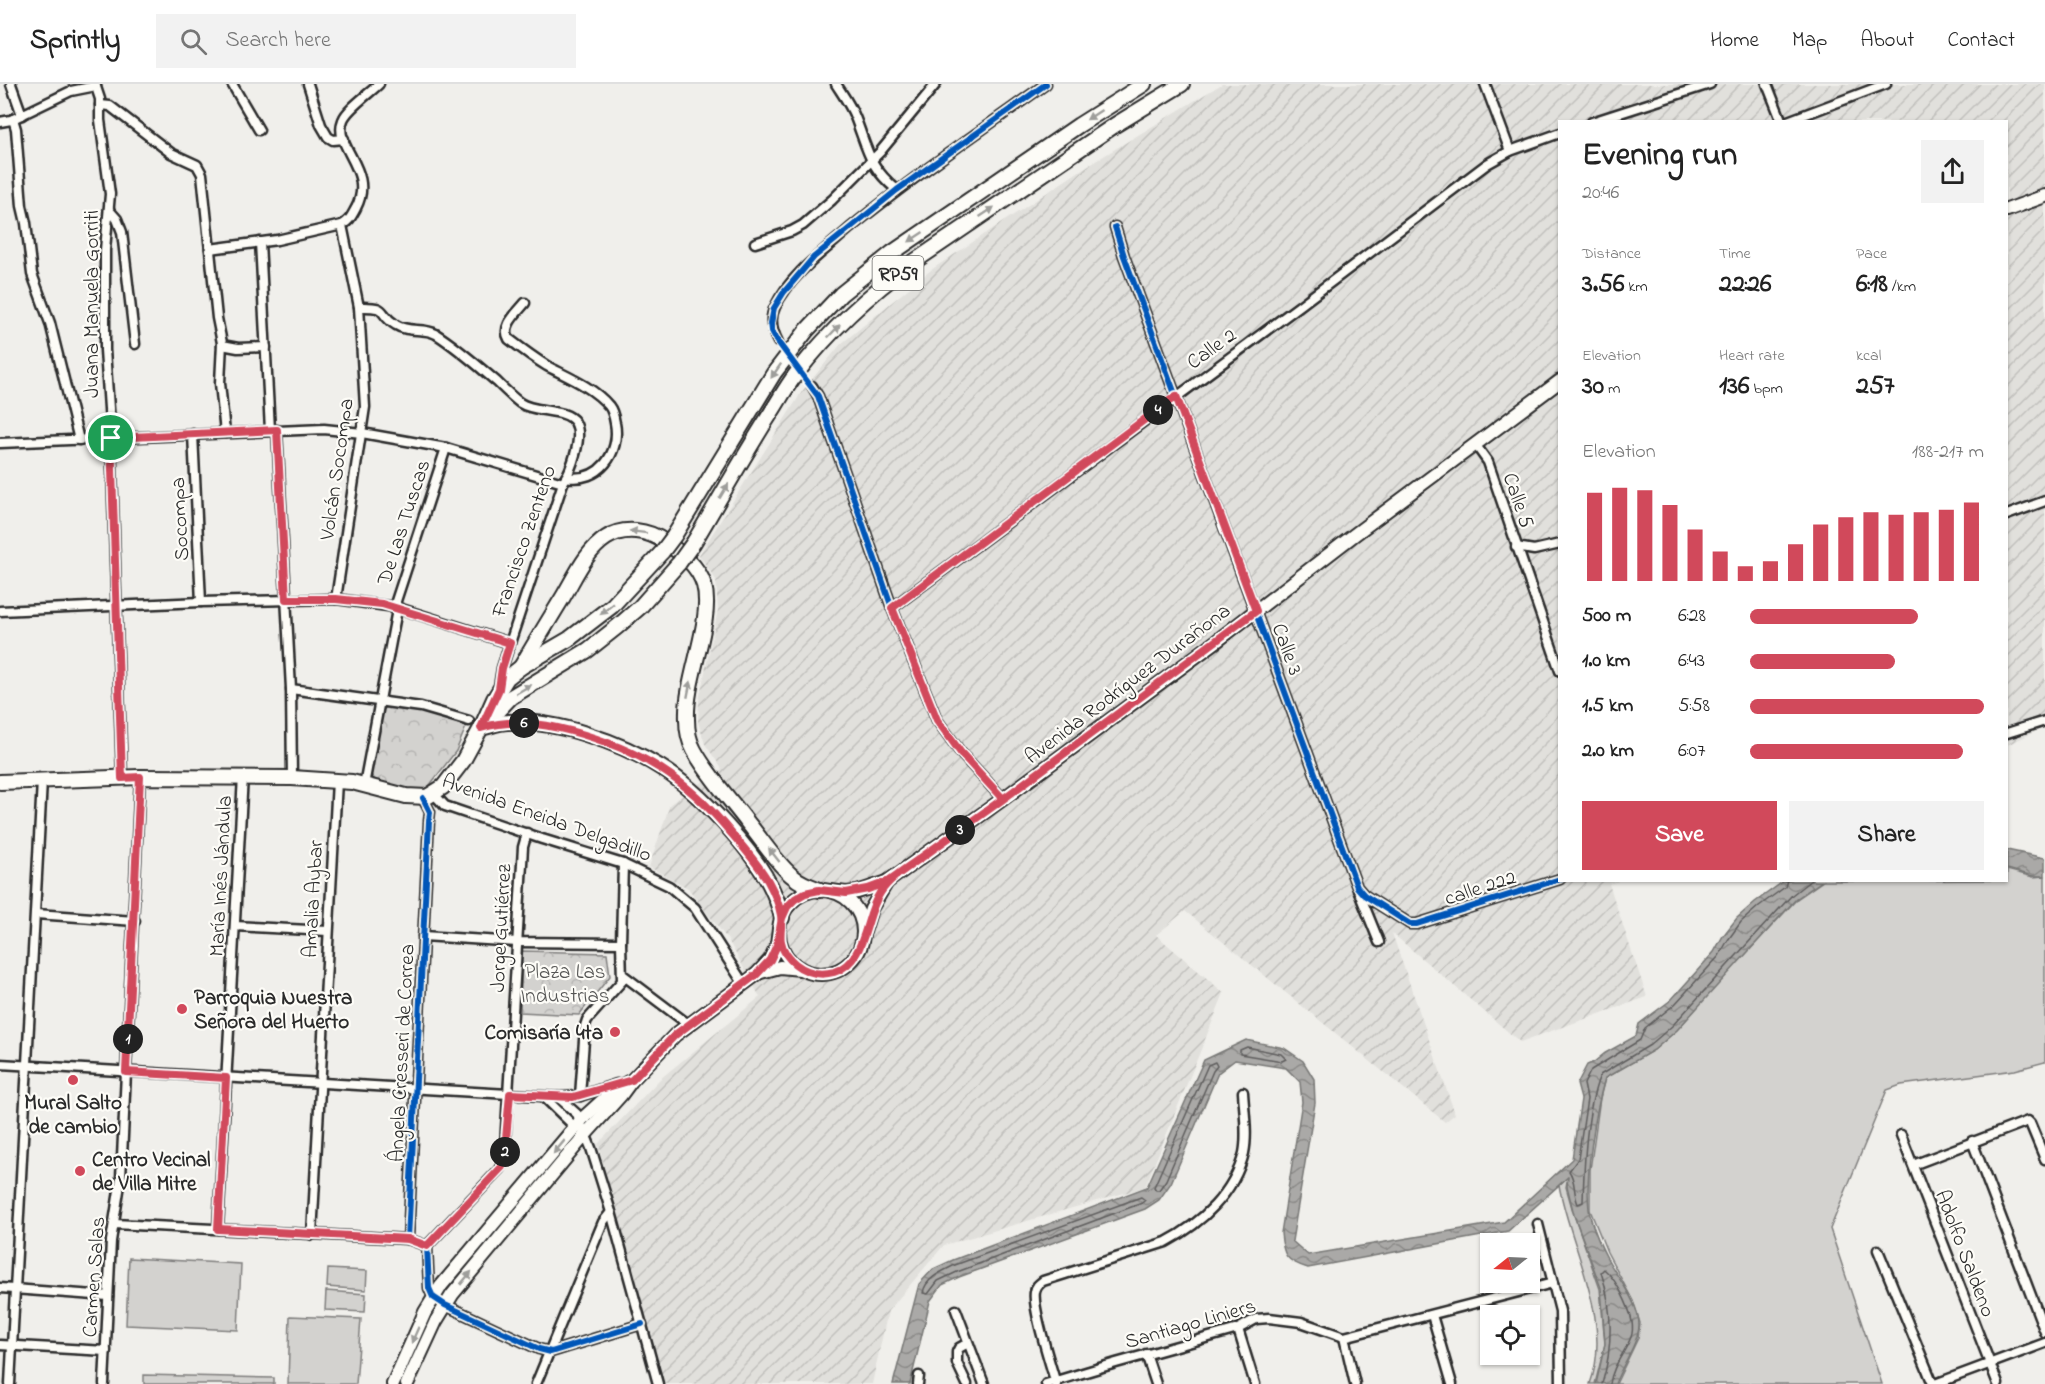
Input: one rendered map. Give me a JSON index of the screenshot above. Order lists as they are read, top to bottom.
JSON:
{
  "streets": {
    "main road": ["RP59", "Avenida Rodríguez Durañona", "Avenida Eneida Delgadillo"],
    "street": [
      "Juana Manuela Gorriti",
      "Calle 2",
      "Volcán Socompa",
      "Calle 5",
      "Socompa",
      "De Las Tuscas",
      "Francisco Zenteno",
      "Calle 3",
      "María Inés Jándula",
      "calle 222",
      "Amalia Aybar",
      "Jorge Gutiérrez",
      "Ángela Cresseri de Correa",
      "Adolfo Saldeno",
      "Carmen Salas",
      "Santiago Liniers"
    ]
  },
  "crossings": [
    ["Juana Manuela Gorriti", "Avenida Eneida Delgadillo"],
    ["Calle 2", "Calle 3"],
    ["Volcán Socompa", "Francisco Zenteno"],
    ["Calle 5", "Avenida Rodríguez Durañona"],
    ["De Las Tuscas", "Avenida Eneida Delgadillo"],
    ["Calle 3", "Avenida Rodríguez Durañona"],
    ["Calle 3", "calle 222"],
    ["Avenida Eneida Delgadillo", "María Inés Jándula"],
    ["Avenida Eneida Delgadillo", "Amalia Aybar"],
    ["Avenida Eneida Delgadillo", "Jorge Gutiérrez"],
    ["Avenida Eneida Delgadillo", "Ángela Cresseri de Correa"],
    ["Avenida Eneida Delgadillo", "Carmen Salas"]
  ],
  "parks": ["Plaza Las Industrias"],
  "places": [
    "Parroquia Nuestra Señora del Huerto",
    "Comisaría 4ta",
    "Mural Salto de cambio",
    "Centro Vecinal de Villa Mitre"
  ],
  "north": "left",
  "page": {
    "header": "Sprintly",
    "search": "Search here",
    "nav": [
      "Home",
      "Map",
      "About",
      "Contact"
    ],
    "heading": ["Evening run", "20:46"],
    "stats": [
      ["Distance", "3.56 km"],
      ["Time", "22:26"],
      ["Pace", "6:18 /km"],
      ["Elevation", "30 m"],
      ["Heart rate", "136 bpm"],
      ["kcal", "257"]
    ],
    "pins": [
      "4",
      "6",
      "3",
      "1",
      "2"
    ],
    "chart": ["Elevation", "188–217 m"],
    "list": [
      {
        "name": "500 m",
        "note": "6:28"
      },
      {
        "name": "1.0 km",
        "note": "6:43"
      },
      {
        "name": "1.5 km",
        "note": "5:58"
      },
      {
        "name": "2.0 km",
        "note": "6:07"
      }
    ],
    "buttons": ["Save", "Share"]
  }
}
